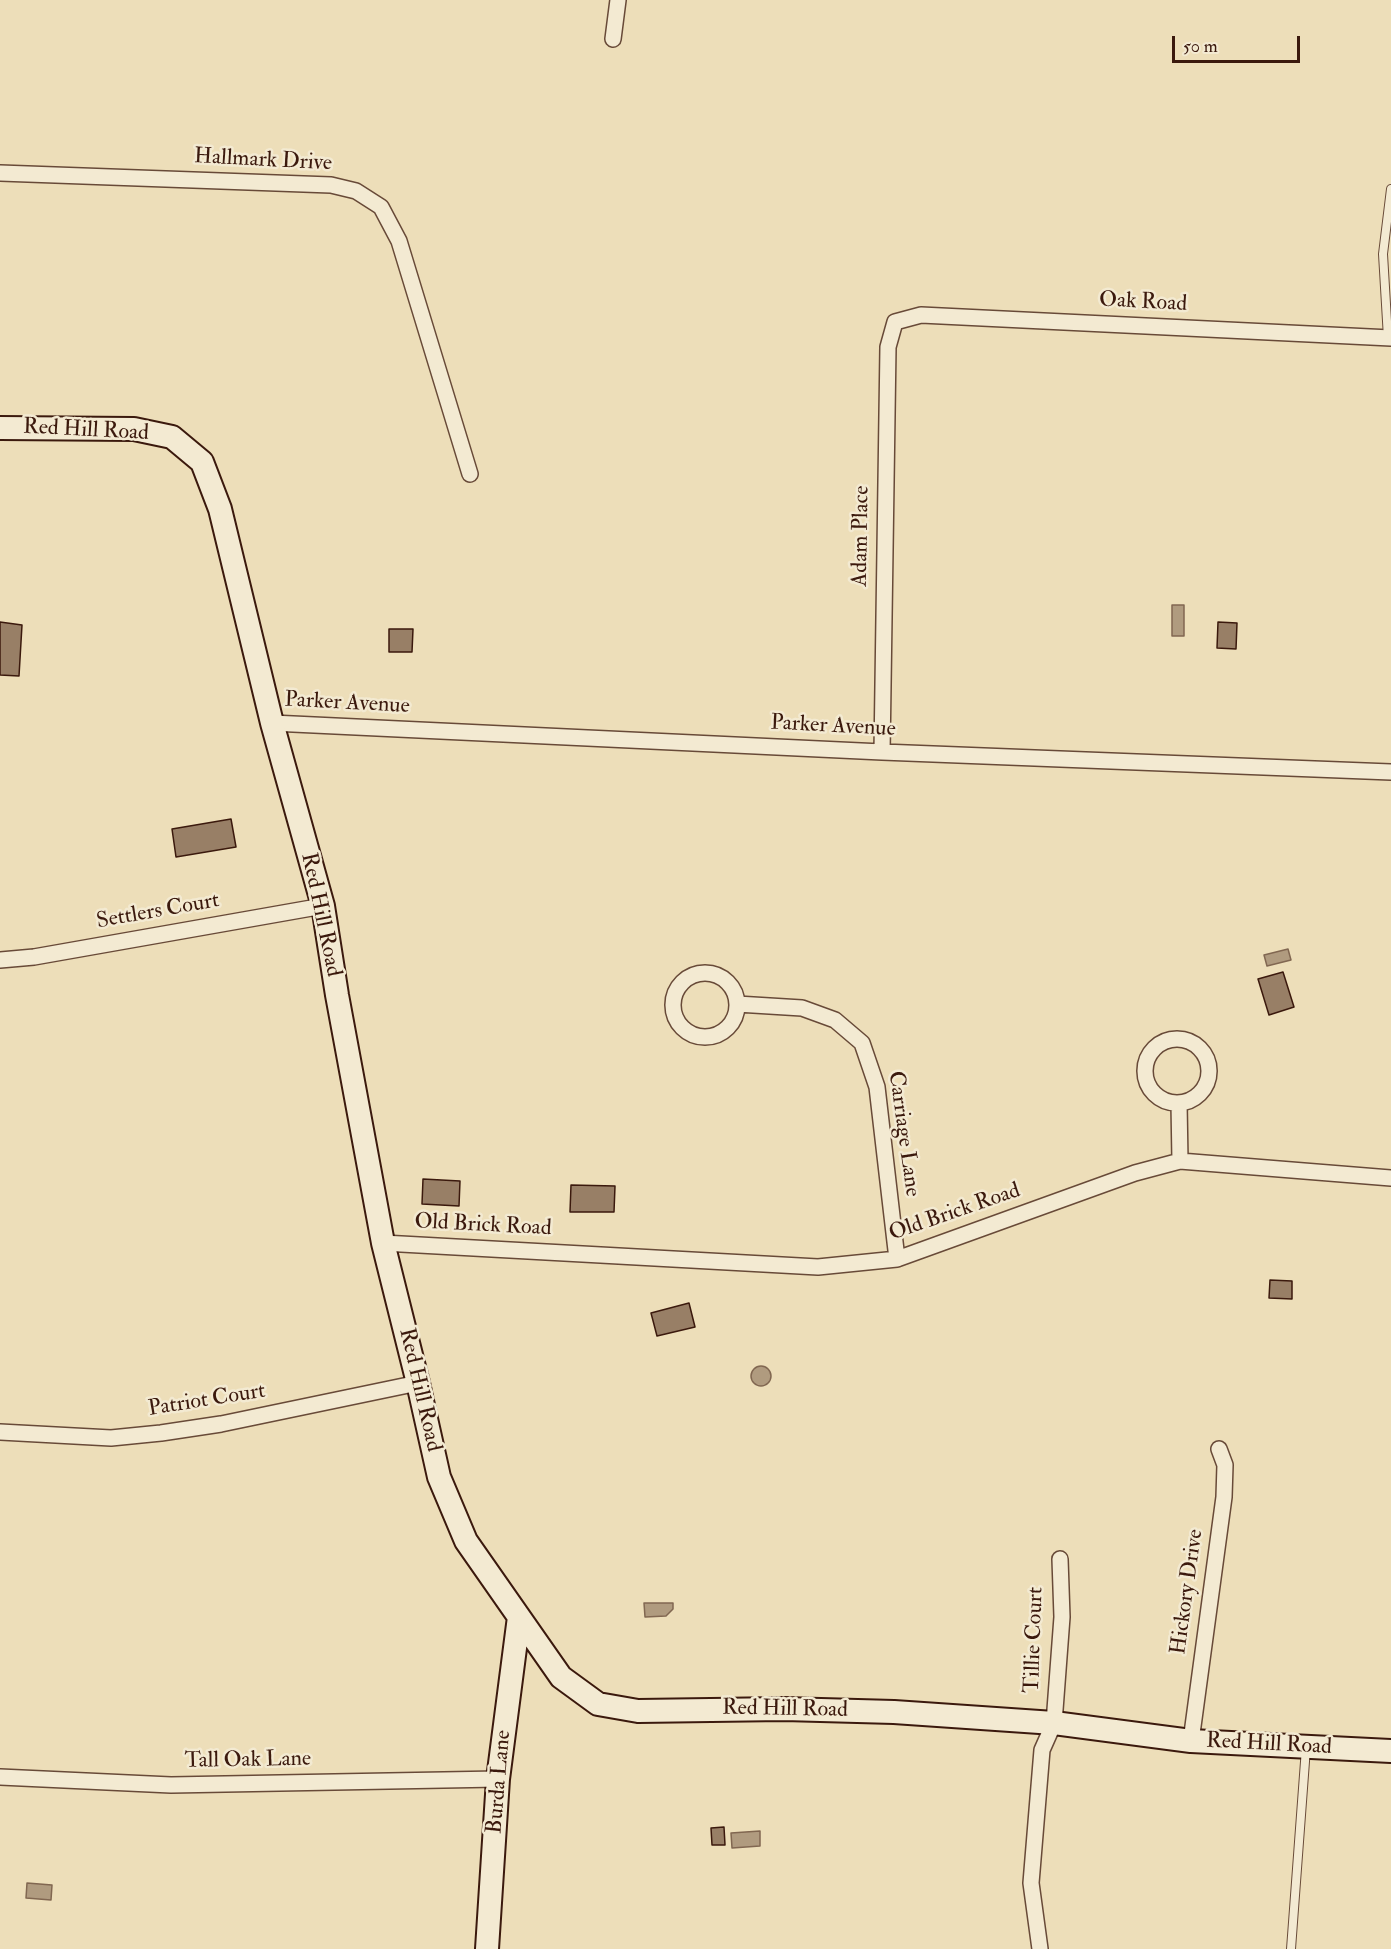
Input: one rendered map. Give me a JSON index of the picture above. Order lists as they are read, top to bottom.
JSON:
{
  "streets": {
    "street": [
      "Hallmark Drive",
      "Oak Road",
      "Red Hill Road",
      "Adam Place",
      "Parker Avenue",
      "Settlers Court",
      "Carriage Lane",
      "Old Brick Road",
      "Patriot Court",
      "Hickory Drive",
      "Tillie Court",
      "Tall Oak Lane",
      "Burda Lane"
    ]
  },
  "crossings": [
    ["Oak Road", "Adam Place"],
    ["Red Hill Road", "Parker Avenue"],
    ["Red Hill Road", "Settlers Court"],
    ["Red Hill Road", "Old Brick Road"],
    ["Red Hill Road", "Patriot Court"],
    ["Red Hill Road", "Hickory Drive"],
    ["Red Hill Road", "Tillie Court"],
    ["Red Hill Road", "Burda Lane"],
    ["Adam Place", "Parker Avenue"],
    ["Carriage Lane", "Old Brick Road"],
    ["Tall Oak Lane", "Burda Lane"]
  ],
  "scale_bar": "50 m"
}
